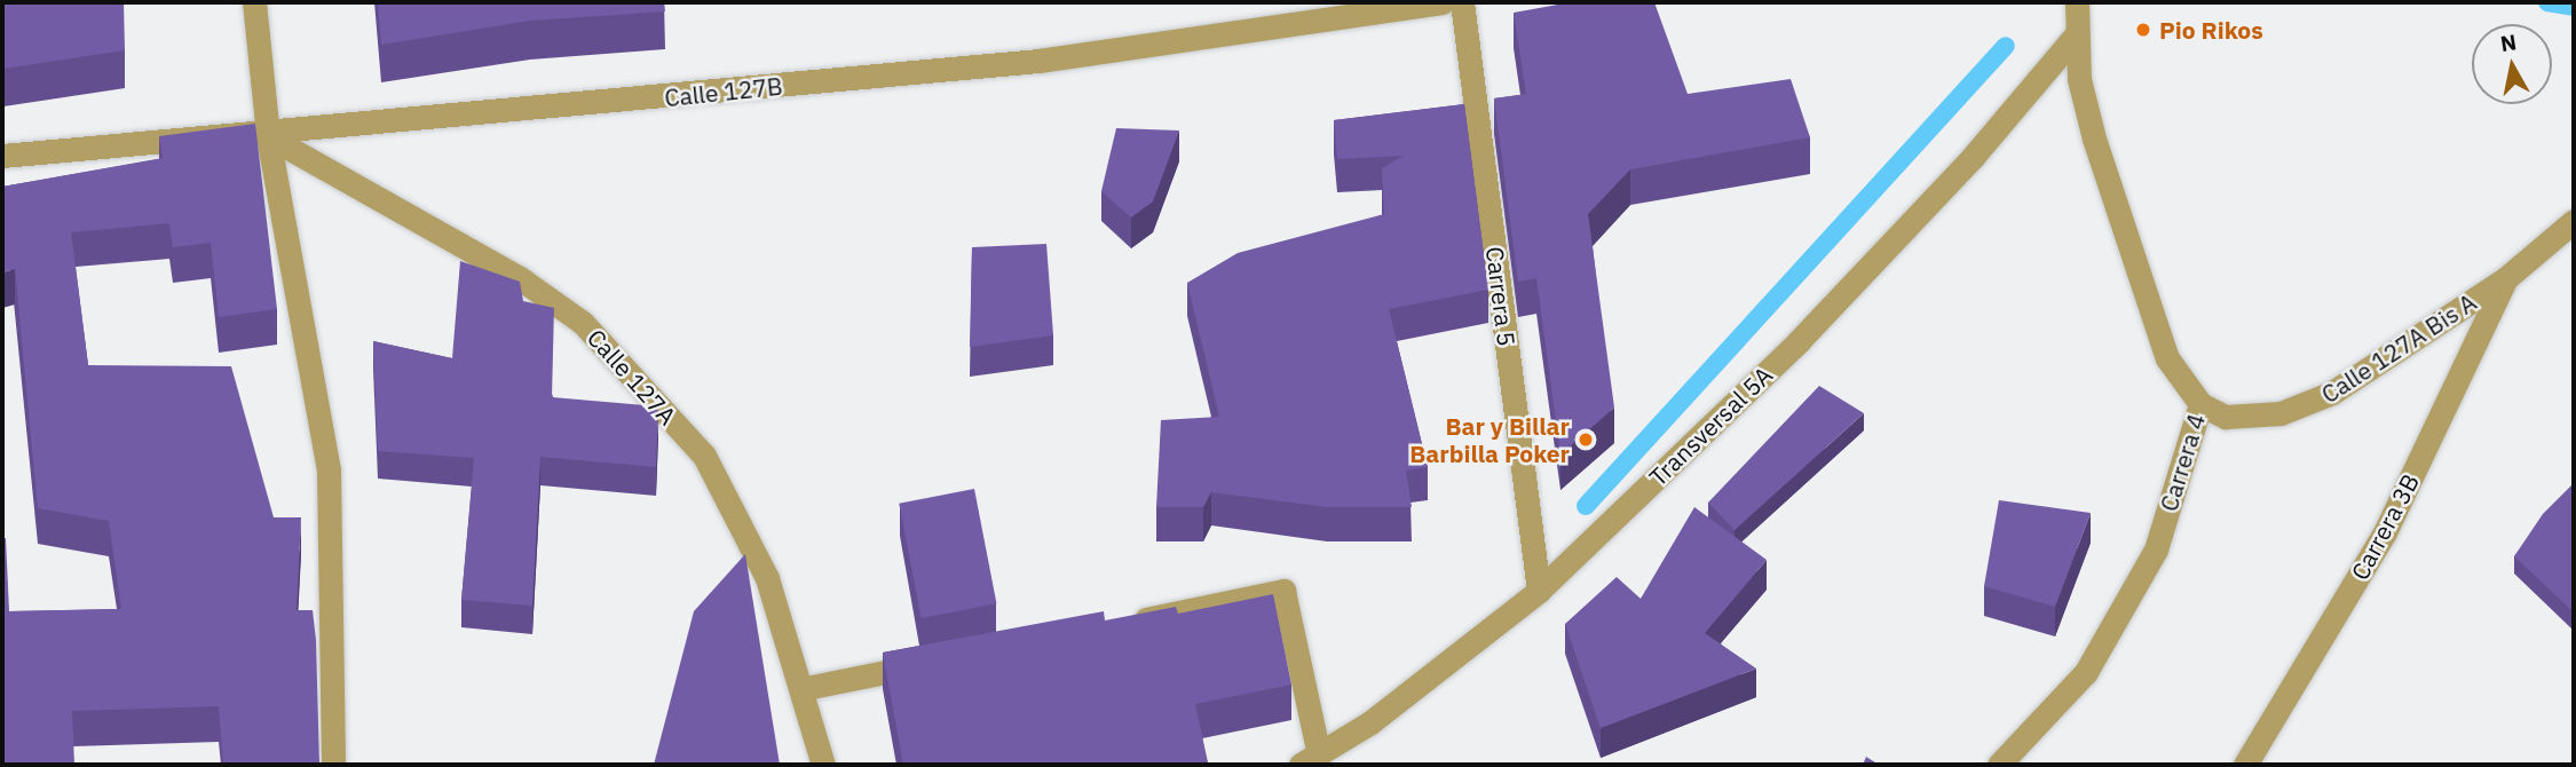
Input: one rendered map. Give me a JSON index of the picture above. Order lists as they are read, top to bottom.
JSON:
{
  "streets": {
    "street": [
      "Calle 127B",
      "Carrera 5",
      "Calle 127A Bis A",
      "Calle 127A",
      "Transversal 5A",
      "Carrera 4",
      "Carrera 3B"
    ]
  },
  "crossings": [
    ["Calle 127B", "Calle 127A"],
    ["Carrera 5", "Transversal 5A"],
    ["Calle 127A Bis A", "Carrera 4"],
    ["Calle 127A Bis A", "Carrera 3B"],
    ["Transversal 5A", "Carrera 4"]
  ],
  "places": ["Pio Rikos", "Bar y Billar Barbilla Poker"],
  "north": "top"
}
